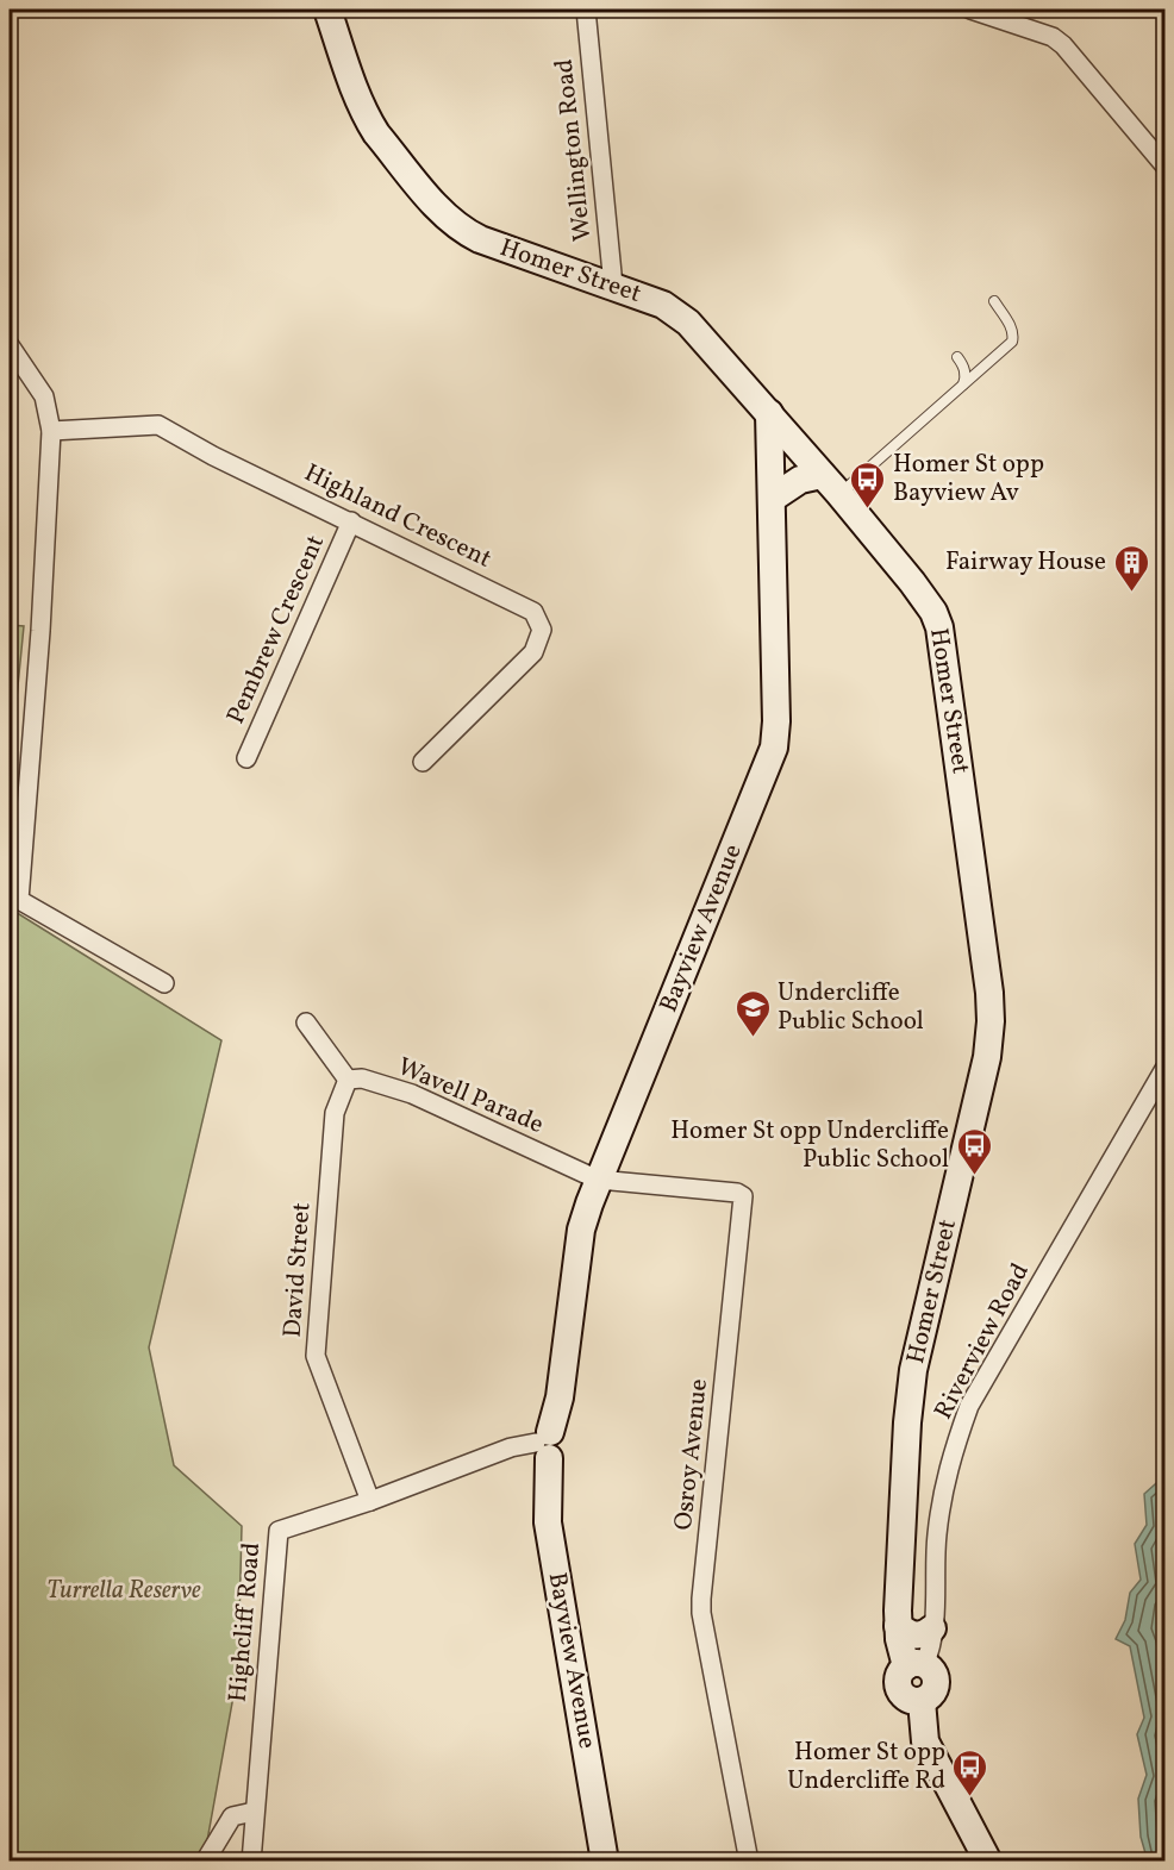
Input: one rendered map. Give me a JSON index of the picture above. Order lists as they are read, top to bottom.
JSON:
{
  "streets": {
    "main road": ["Homer Street", "Bayview Avenue"],
    "street": [
      "Wellington Road",
      "Highland Crescent",
      "Pembrew Crescent",
      "Wavell Parade",
      "David Street",
      "Riverview Road",
      "Osroy Avenue",
      "Highcliff Road"
    ]
  },
  "crossings": [
    ["Wellington Road", "Homer Street"],
    ["Homer Street", "Bayview Avenue"],
    ["Homer Street", "Riverview Road"],
    ["Highland Crescent", "Pembrew Crescent"],
    ["Bayview Avenue", "Wavell Parade"],
    ["Bayview Avenue", "Osroy Avenue"],
    ["Bayview Avenue", "Highcliff Road"],
    ["Wavell Parade", "David Street"],
    ["Wavell Parade", "Osroy Avenue"],
    ["David Street", "Highcliff Road"]
  ],
  "parks": ["Turrella Reserve"],
  "places": {
    "bus stop": ["Homer St opp Bayview Av", "Homer St opp Undercliffe Public School", "Homer St opp Undercliffe Rd"],
    "building": ["Fairway House"],
    "school or university": ["Undercliffe Public School"]
  }
}
